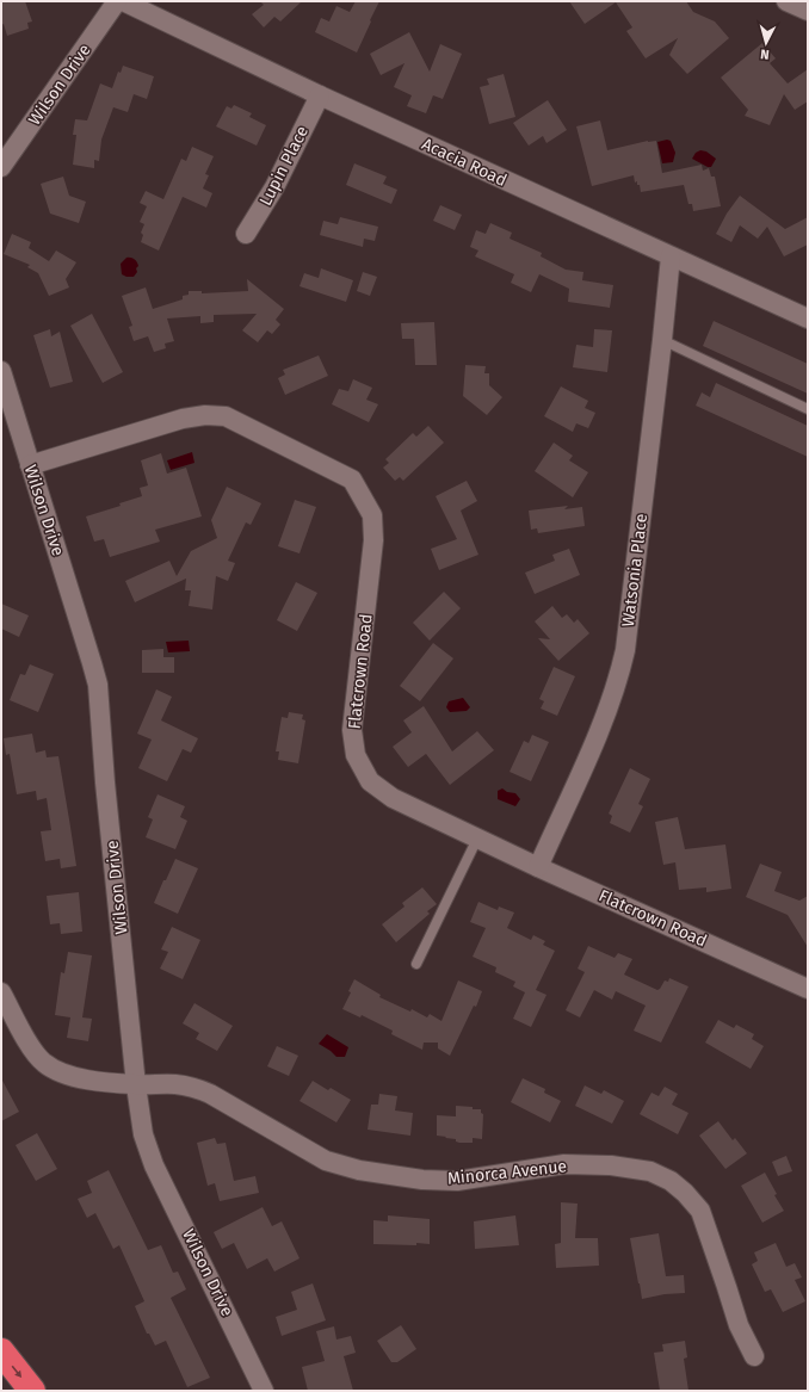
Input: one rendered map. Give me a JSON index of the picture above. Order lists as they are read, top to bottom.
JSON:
{
  "streets": {
    "street": [
      "Wilson Drive",
      "Acacia Road",
      "Lupin Place",
      "Watsonia Place",
      "Flatcrown Road",
      "Minorca Avenue"
    ]
  },
  "crossings": [
    ["Wilson Drive", "Flatcrown Road"],
    ["Wilson Drive", "Minorca Avenue"],
    ["Acacia Road", "Lupin Place"],
    ["Acacia Road", "Watsonia Place"],
    ["Watsonia Place", "Flatcrown Road"]
  ],
  "north": "bottom"
}
